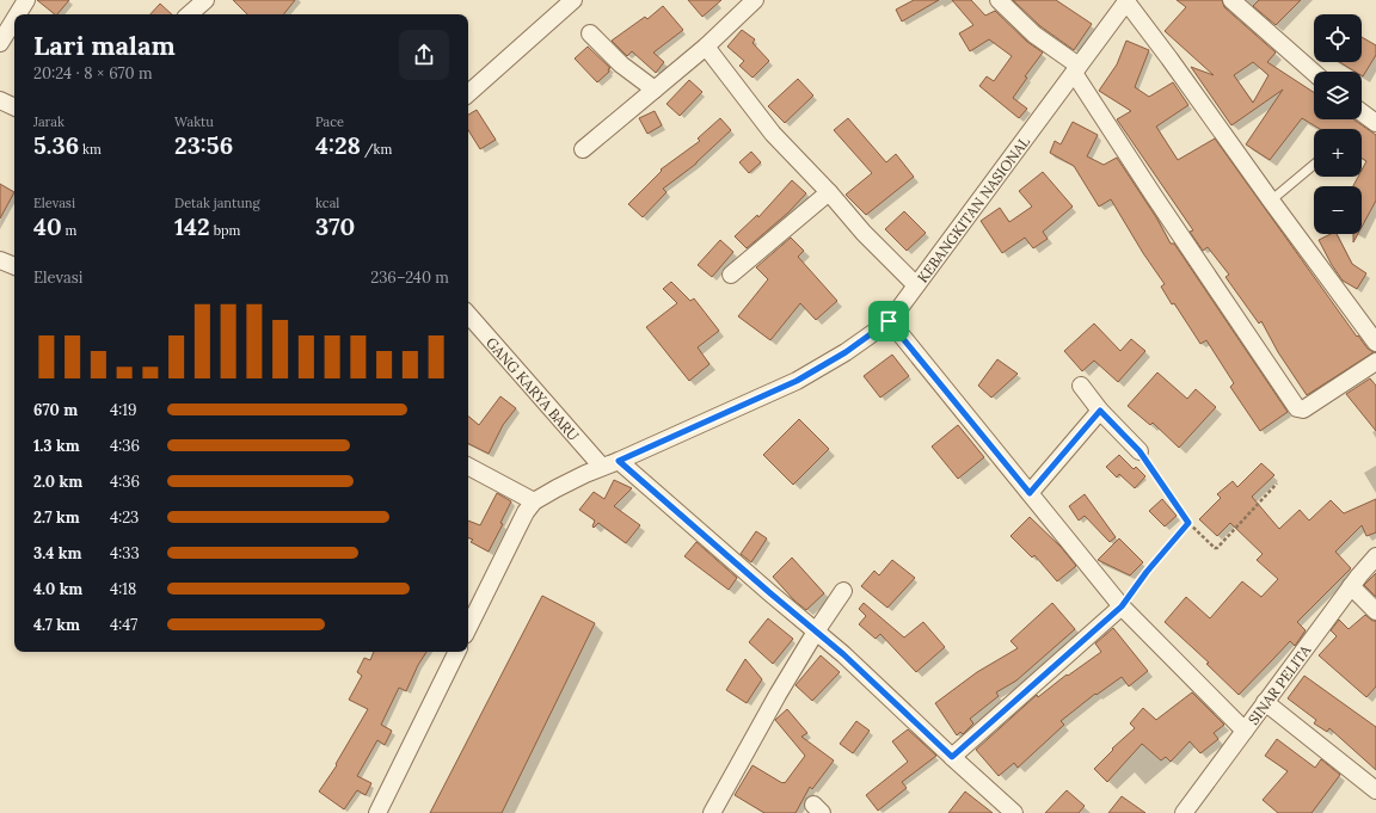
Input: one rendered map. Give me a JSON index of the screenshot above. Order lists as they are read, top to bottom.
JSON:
{
  "streets": {
    "street": ["KEBANGKITAN NASIONAL", "GANG KARYA BARU", "SINAR PELITA"]
  },
  "crossings": [
    ["KEBANGKITAN NASIONAL", "GANG KARYA BARU"]
  ],
  "page": {
    "map_buttons": ["+", "−"],
    "heading": ["Lari malam", "20:24 · 8 × 670 m"],
    "stats": [
      ["Jarak", "5.36 km"],
      ["Waktu", "23:56"],
      ["Pace", "4:28 /km"],
      ["Elevasi", "40 m"],
      ["Detak jantung", "142 bpm"],
      ["kcal", "370"]
    ],
    "chart": ["Elevasi", "236–240 m"],
    "list": [
      {
        "name": "670 m",
        "note": "4:19"
      },
      {
        "name": "1.3 km",
        "note": "4:36"
      },
      {
        "name": "2.0 km",
        "note": "4:36"
      },
      {
        "name": "2.7 km",
        "note": "4:23"
      },
      {
        "name": "3.4 km",
        "note": "4:33"
      },
      {
        "name": "4.0 km",
        "note": "4:18"
      },
      {
        "name": "4.7 km",
        "note": "4:47"
      }
    ]
  }
}
